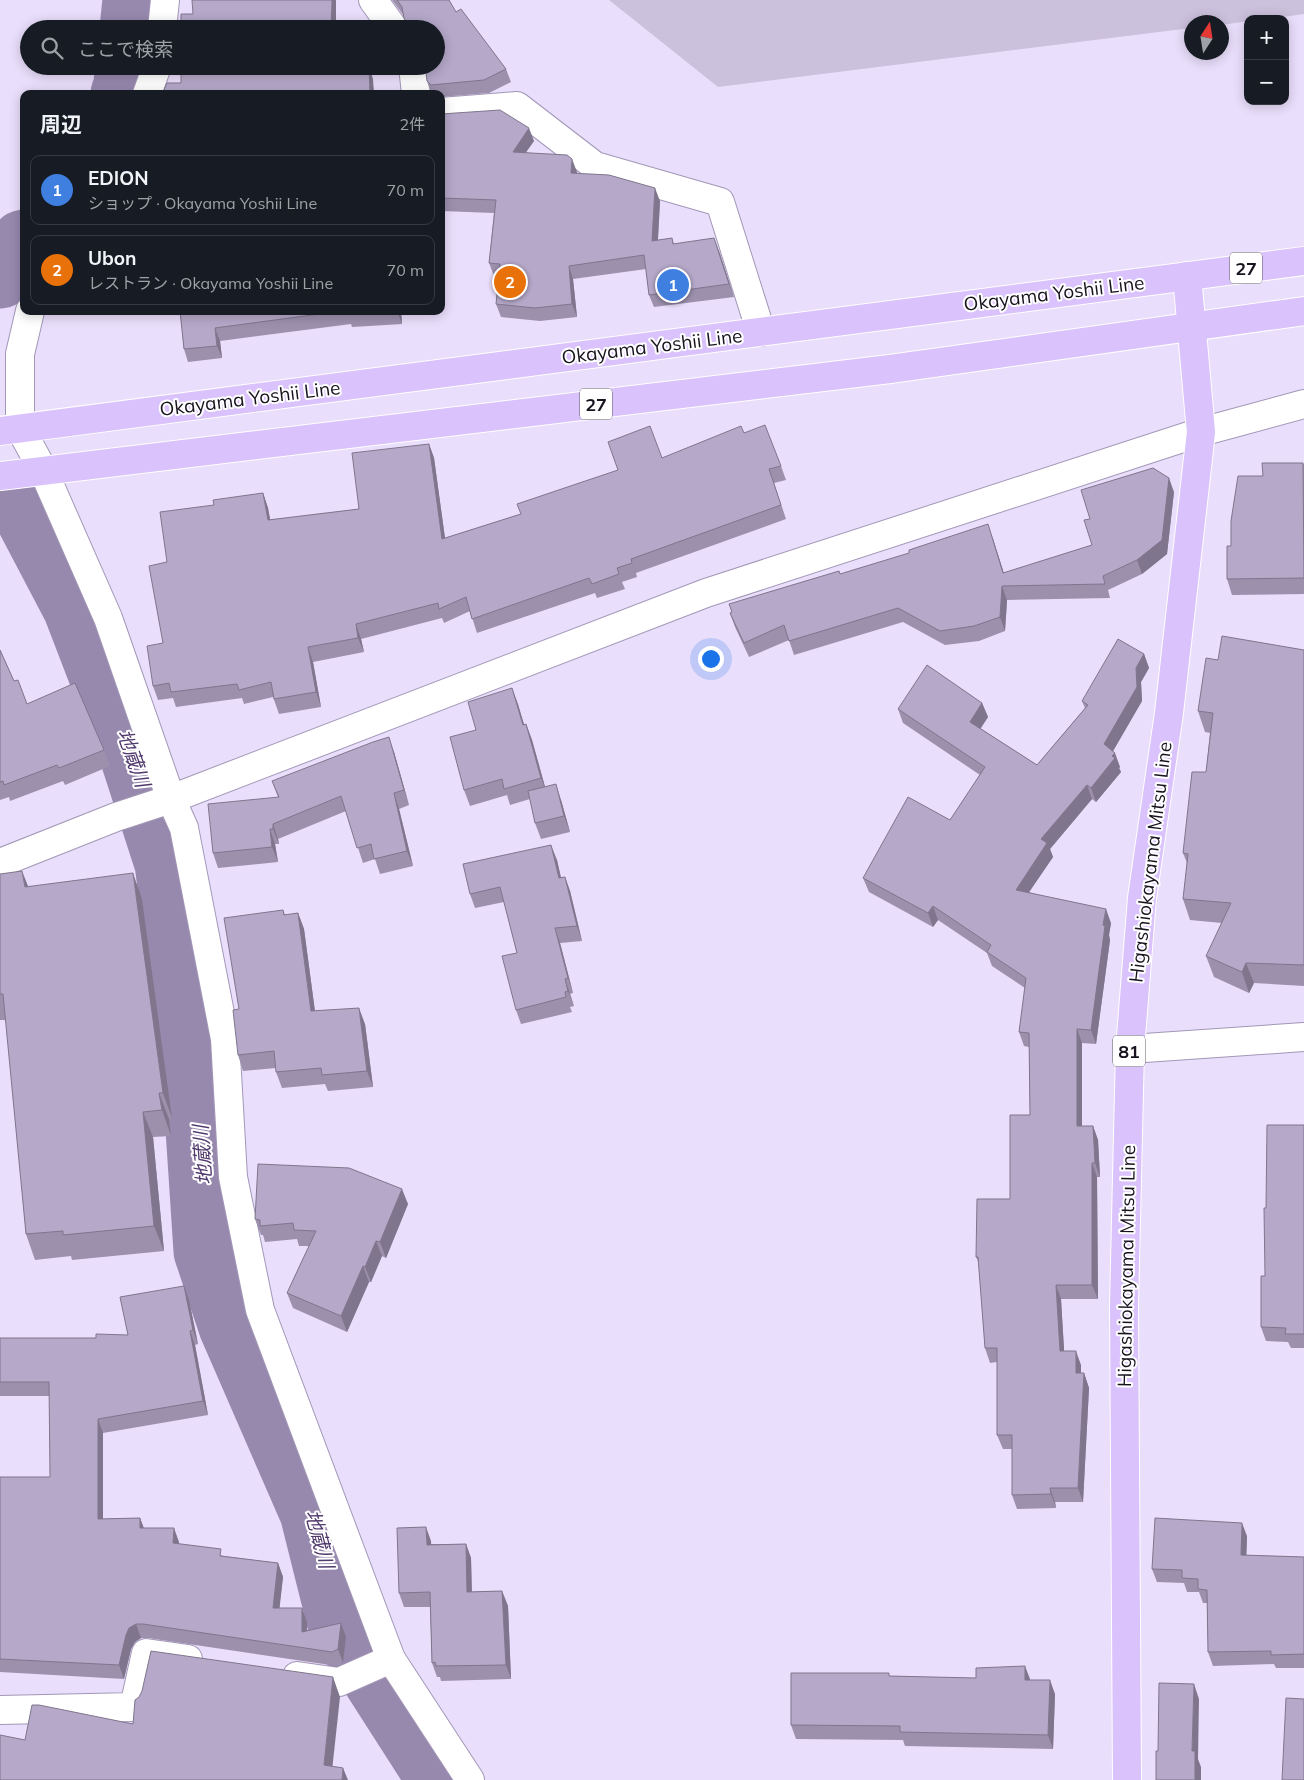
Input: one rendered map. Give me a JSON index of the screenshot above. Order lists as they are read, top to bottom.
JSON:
{
  "streets": {
    "main road": [
      "27",
      "Okayama Yoshii Line",
      "Higashiokayama Mitsu Line",
      "81"
    ]
  },
  "crossings": [
    ["27", "Higashiokayama Mitsu Line"],
    ["Okayama Yoshii Line", "Higashiokayama Mitsu Line"]
  ],
  "water": ["地蔵川"],
  "north": "top",
  "page": {
    "map_buttons": ["+", "−"],
    "search": "ここで検索",
    "heading": ["周辺", "2件"],
    "list": [
      {
        "mark": "1",
        "name": "EDION",
        "note": "ショップ · Okayama Yoshii Line",
        "value": "70 m"
      },
      {
        "mark": "2",
        "name": "Ubon",
        "note": "レストラン · Okayama Yoshii Line",
        "value": "70 m"
      }
    ],
    "pins": ["2", "1"]
  }
}
